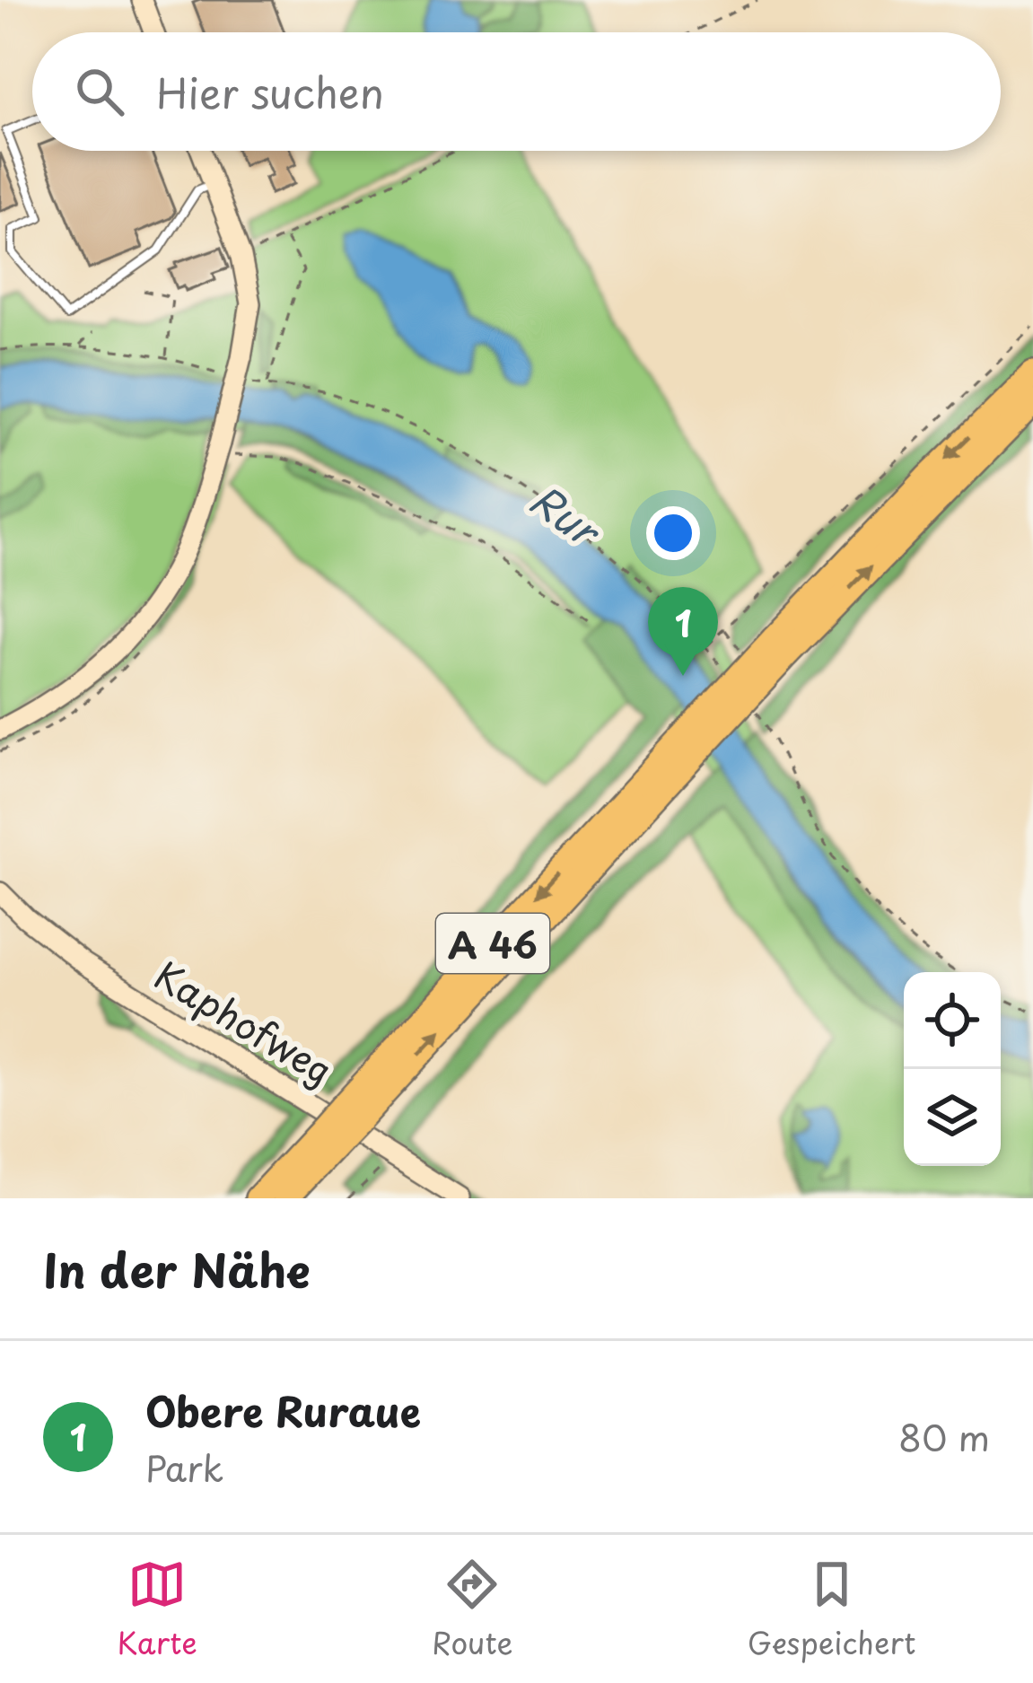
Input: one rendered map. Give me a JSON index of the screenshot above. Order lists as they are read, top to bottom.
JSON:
{
  "streets": {
    "highway": ["A 46"],
    "main road": ["Kaphofweg"]
  },
  "water": ["Rur"],
  "page": {
    "search": "Hier suchen",
    "pins": "1",
    "heading": "In der Nähe",
    "list": [
      {
        "mark": "1",
        "name": "Obere Ruraue",
        "note": "Park",
        "value": "80 m"
      }
    ],
    "nav": ["Karte", "Route", "Gespeichert"]
  }
}
